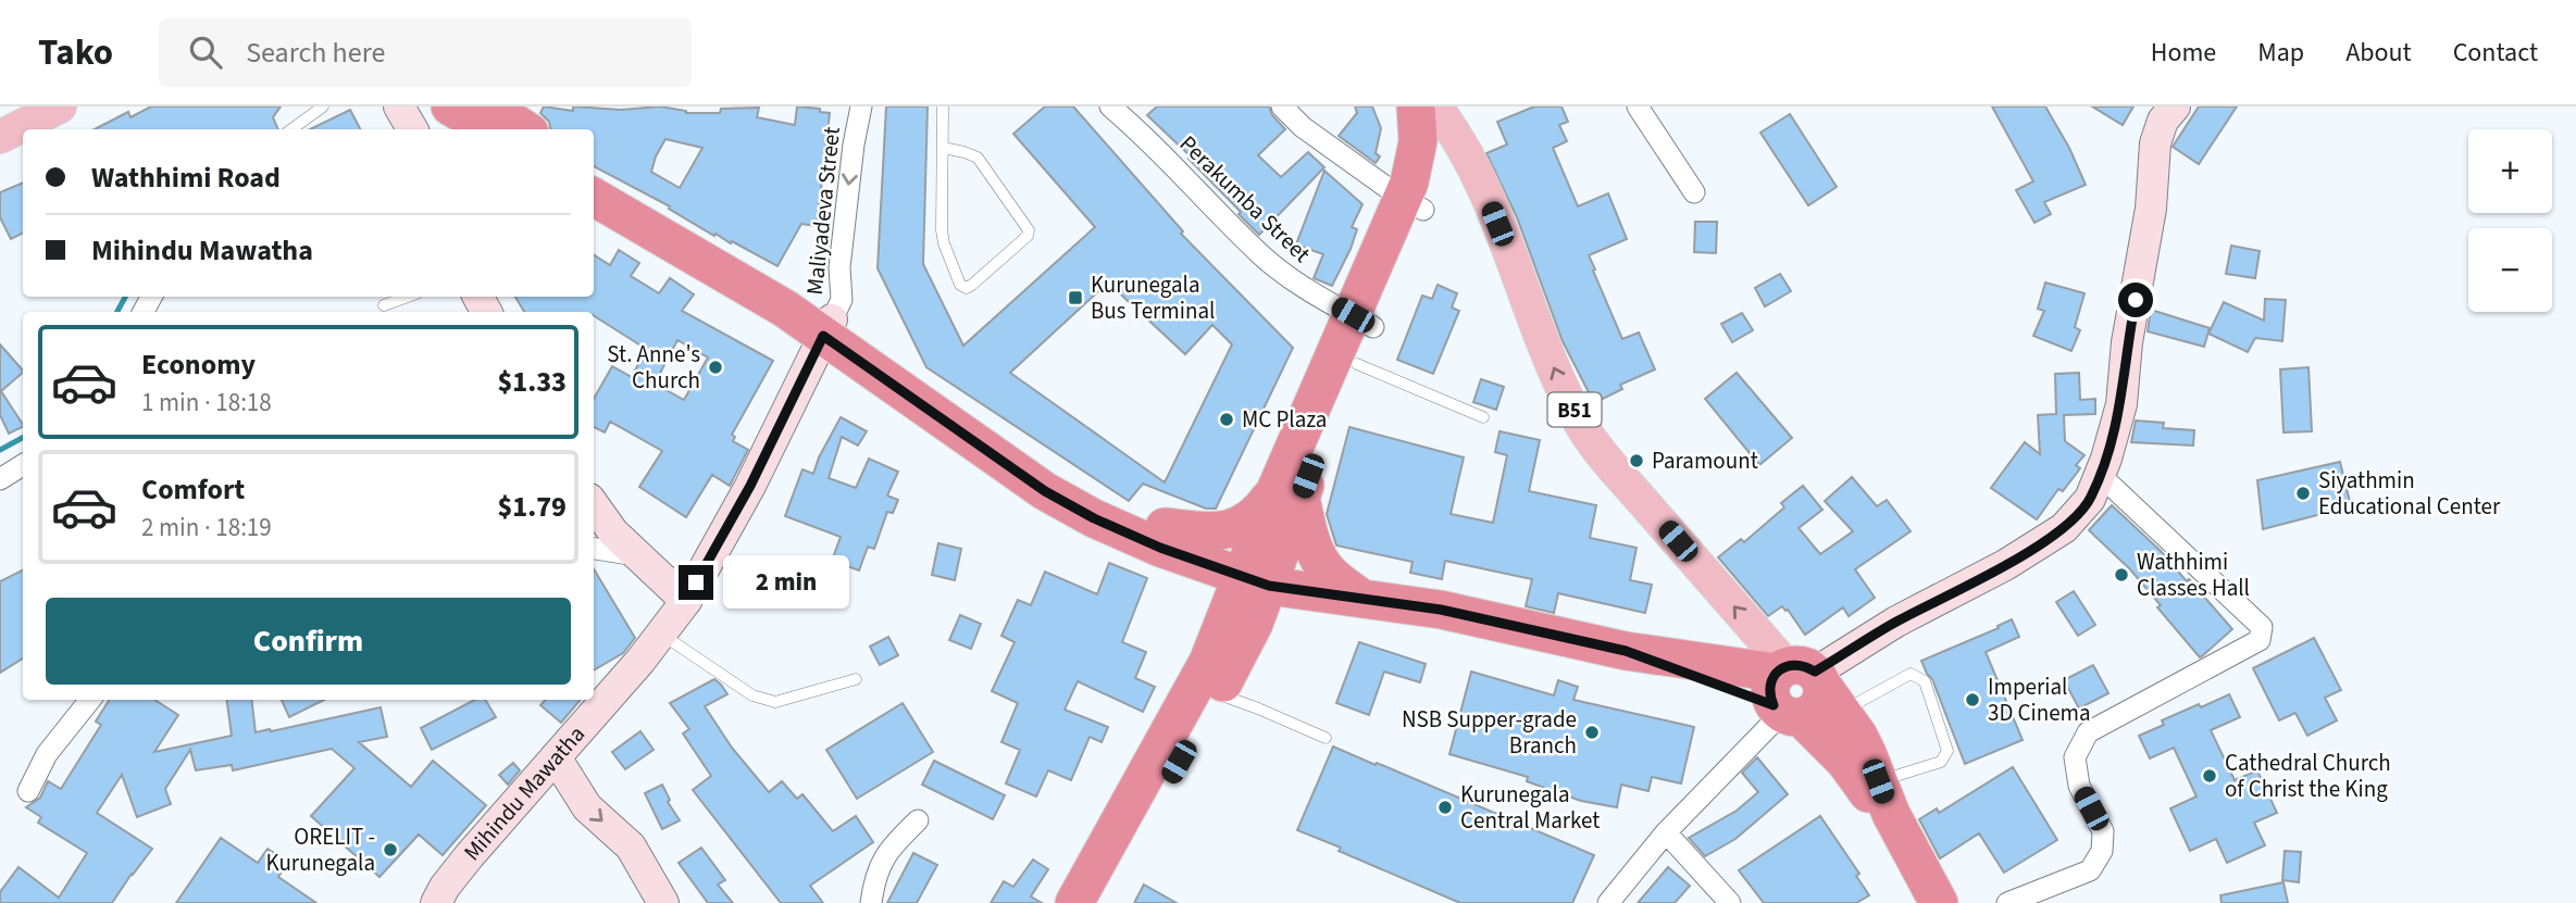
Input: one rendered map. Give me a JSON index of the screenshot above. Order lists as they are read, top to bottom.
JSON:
{
  "streets": {
    "main road": ["B51"],
    "street": ["Perakumba Street", "Maliyadeva Street", "Mihindu Mawatha"]
  },
  "crossings": [
    ["Maliyadeva Street", "Mihindu Mawatha"]
  ],
  "one_way": ["Maliyadeva Street"],
  "places": {
    "transit": ["Kurunegala Bus Terminal"],
    "other": [
      "St. Anne's Church",
      "MC Plaza",
      "Paramount",
      "Siyathmin Educational Center",
      "Wathhimi Classes Hall",
      "Imperial 3D Cinema",
      "NSB Supper-grade Branch",
      "Cathedral Church of Christ the King",
      "Kurunegala Central Market",
      "ORELIT - Kurunegala"
    ]
  },
  "page": {
    "header": "Tako",
    "search": "Search here",
    "nav": [
      "Home",
      "Map",
      "About",
      "Contact"
    ],
    "map_buttons": ["+", "−"],
    "banner": ["Wathhimi Road", "Mihindu Mawatha"],
    "list": [
      {
        "name": "Economy",
        "note": "1 min · 18:18",
        "value": "$1.33"
      },
      {
        "name": "Comfort",
        "note": "2 min · 18:19",
        "value": "$1.79"
      }
    ],
    "bubble": "2 min",
    "buttons": "Confirm"
  }
}
